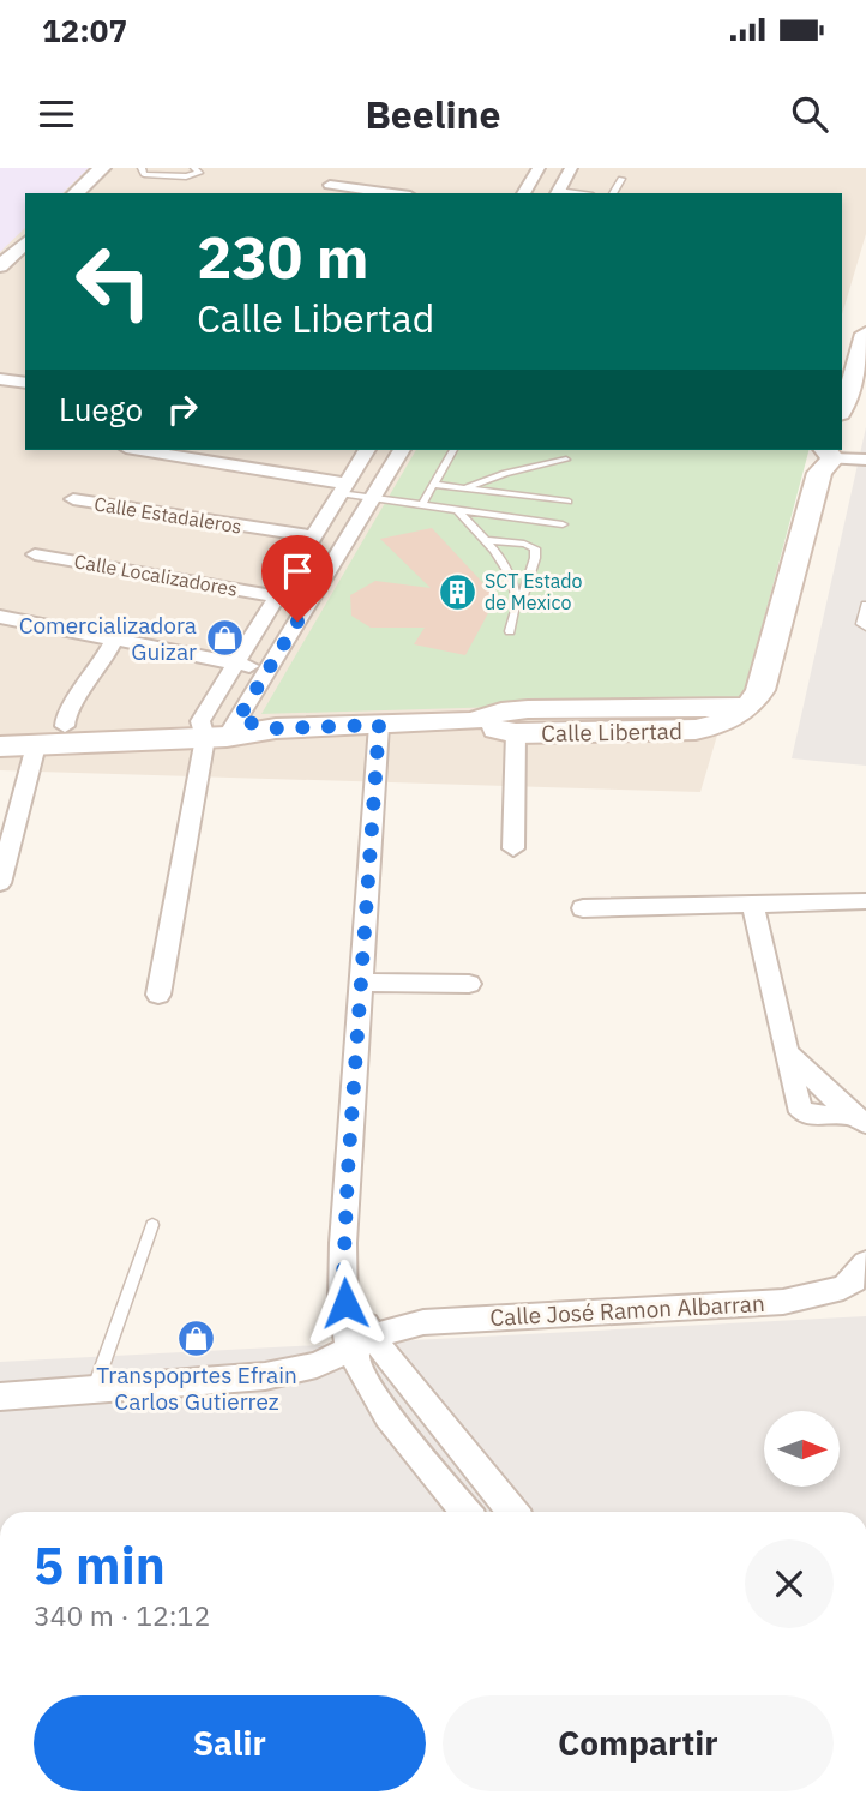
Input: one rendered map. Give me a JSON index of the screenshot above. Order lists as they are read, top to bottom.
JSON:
{
  "streets": {
    "main road": ["Calle Libertad"],
    "street": ["Calle Estadaleros", "Calle Localizadores", "Calle José Ramon Albarran"]
  },
  "places": {
    "building": ["SCT Estado de Mexico"],
    "shop": ["Comercializadora Guizar", "Transpoprtes Efrain Carlos Gutierrez"]
  },
  "north": "right",
  "page": {
    "status": "12:07",
    "header": "Beeline",
    "turn": ["230 m", "Calle Libertad"],
    "then": "Luego",
    "heading": ["5 min", "340 m · 12:12"],
    "buttons": ["Salir", "Compartir"]
  }
}
